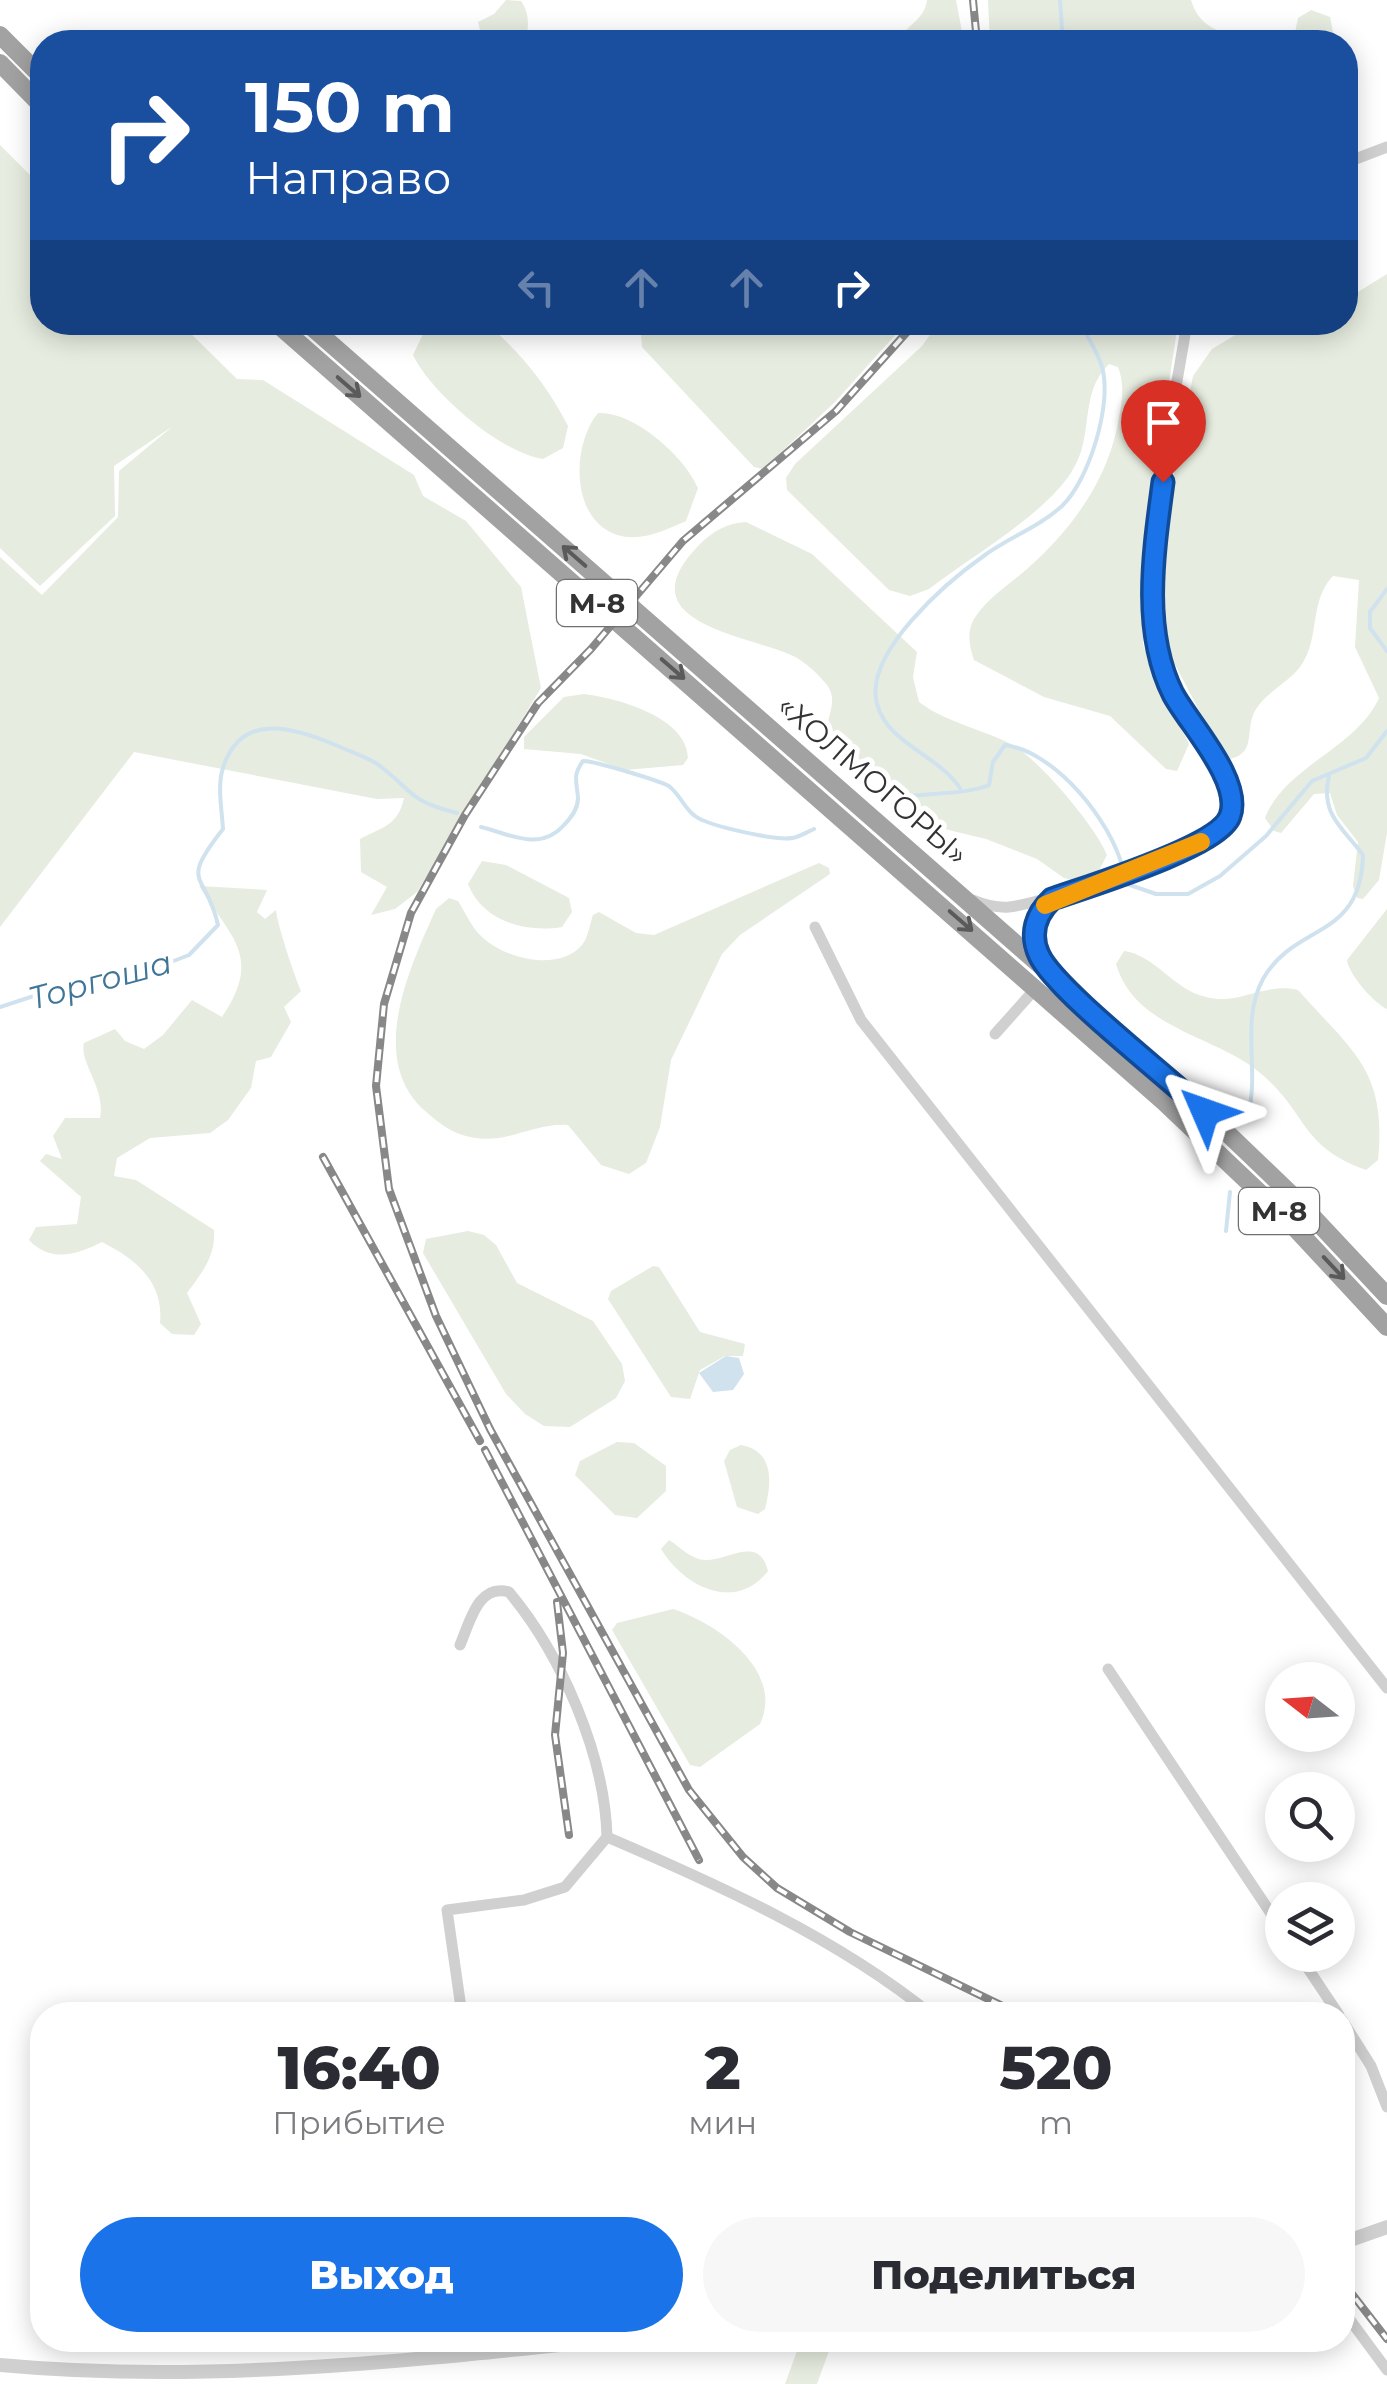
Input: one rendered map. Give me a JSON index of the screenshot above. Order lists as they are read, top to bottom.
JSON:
{
  "streets": {
    "highway": ["М-8", "«ХОЛМОГОРЫ»"]
  },
  "crossings": [
    ["М-8", "«ХОЛМОГОРЫ»"]
  ],
  "water": ["Торгоша"],
  "north": "left",
  "page": {
    "turn": ["150 m", "Направо"],
    "eta": [
      "16:40",
      "Прибытие",
      "2",
      "мин",
      "520",
      "m"
    ],
    "buttons": ["Выход", "Поделиться"]
  }
}
